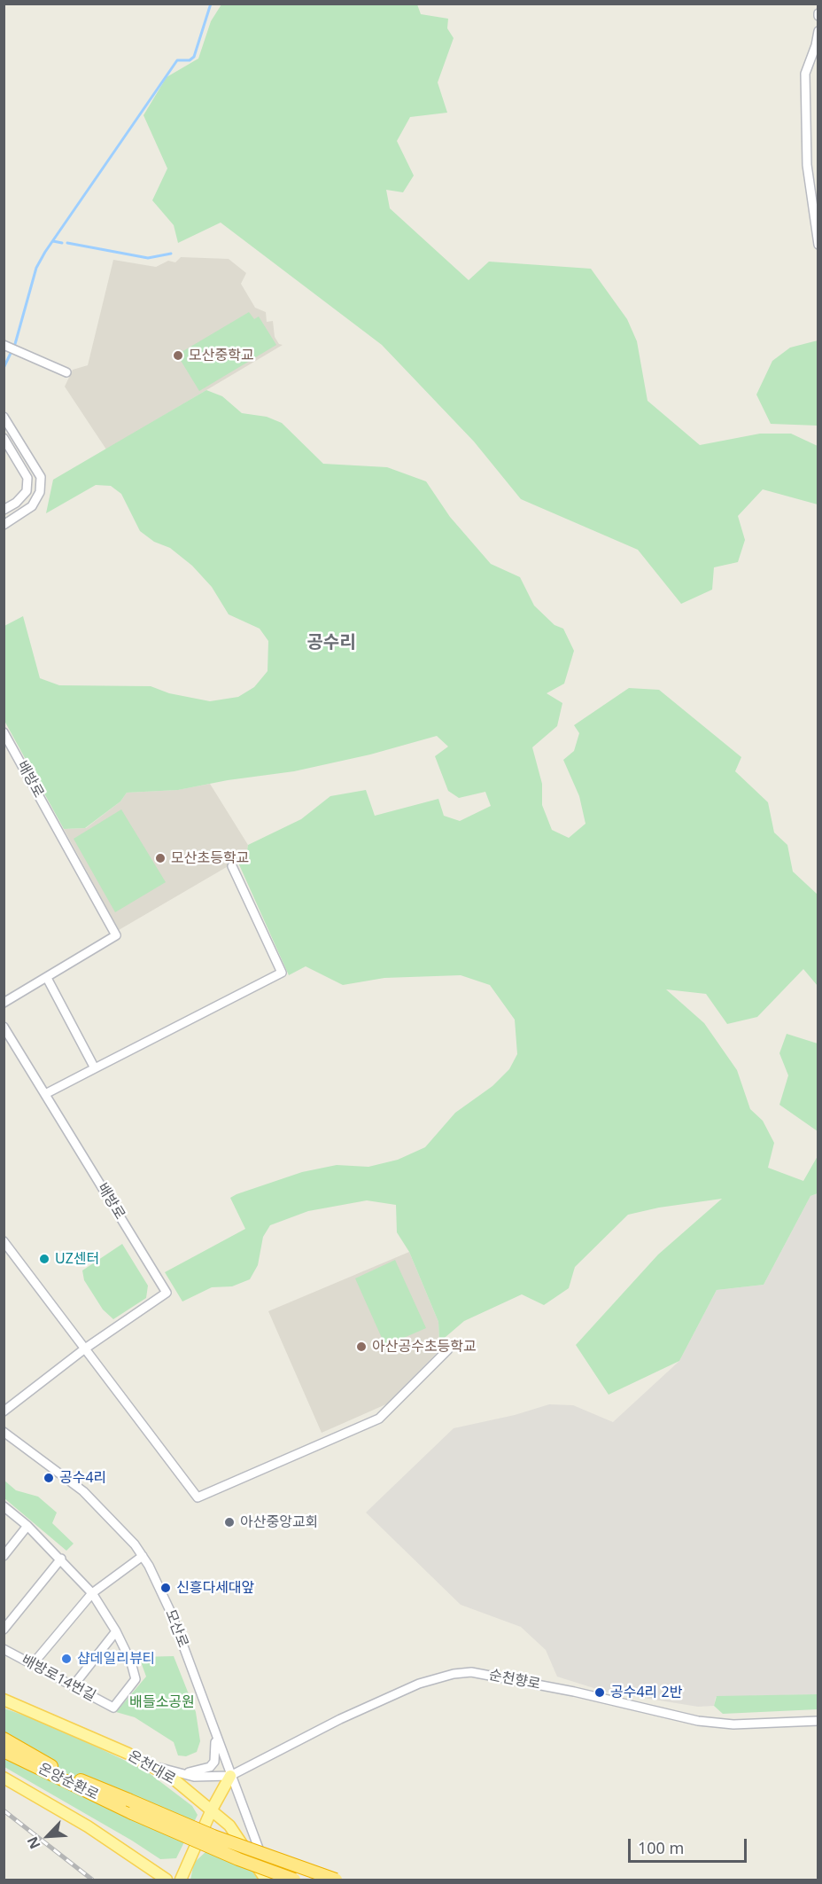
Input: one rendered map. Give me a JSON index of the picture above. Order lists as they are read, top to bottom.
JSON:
{
  "streets": {
    "highway": ["온양순환로"],
    "main road": ["온천대로"],
    "street": [
      "배방로",
      "모산로",
      "배방로14번길",
      "순천향로"
    ]
  },
  "crossings": [
    ["모산로", "순천향로"],
    ["모산로", "온천대로"]
  ],
  "districts": ["공수리"],
  "parks": ["배들소공원"],
  "places": [
    "모산중학교",
    "모산초등학교",
    "UZ센터",
    "아산공수초등학교",
    "공수4리",
    "아산중앙교회",
    "신흥다세대앞",
    "샵데일리뷰티",
    "공수4리 2반"
  ],
  "scale_bar": "100 m",
  "north": "bottom left"
}
